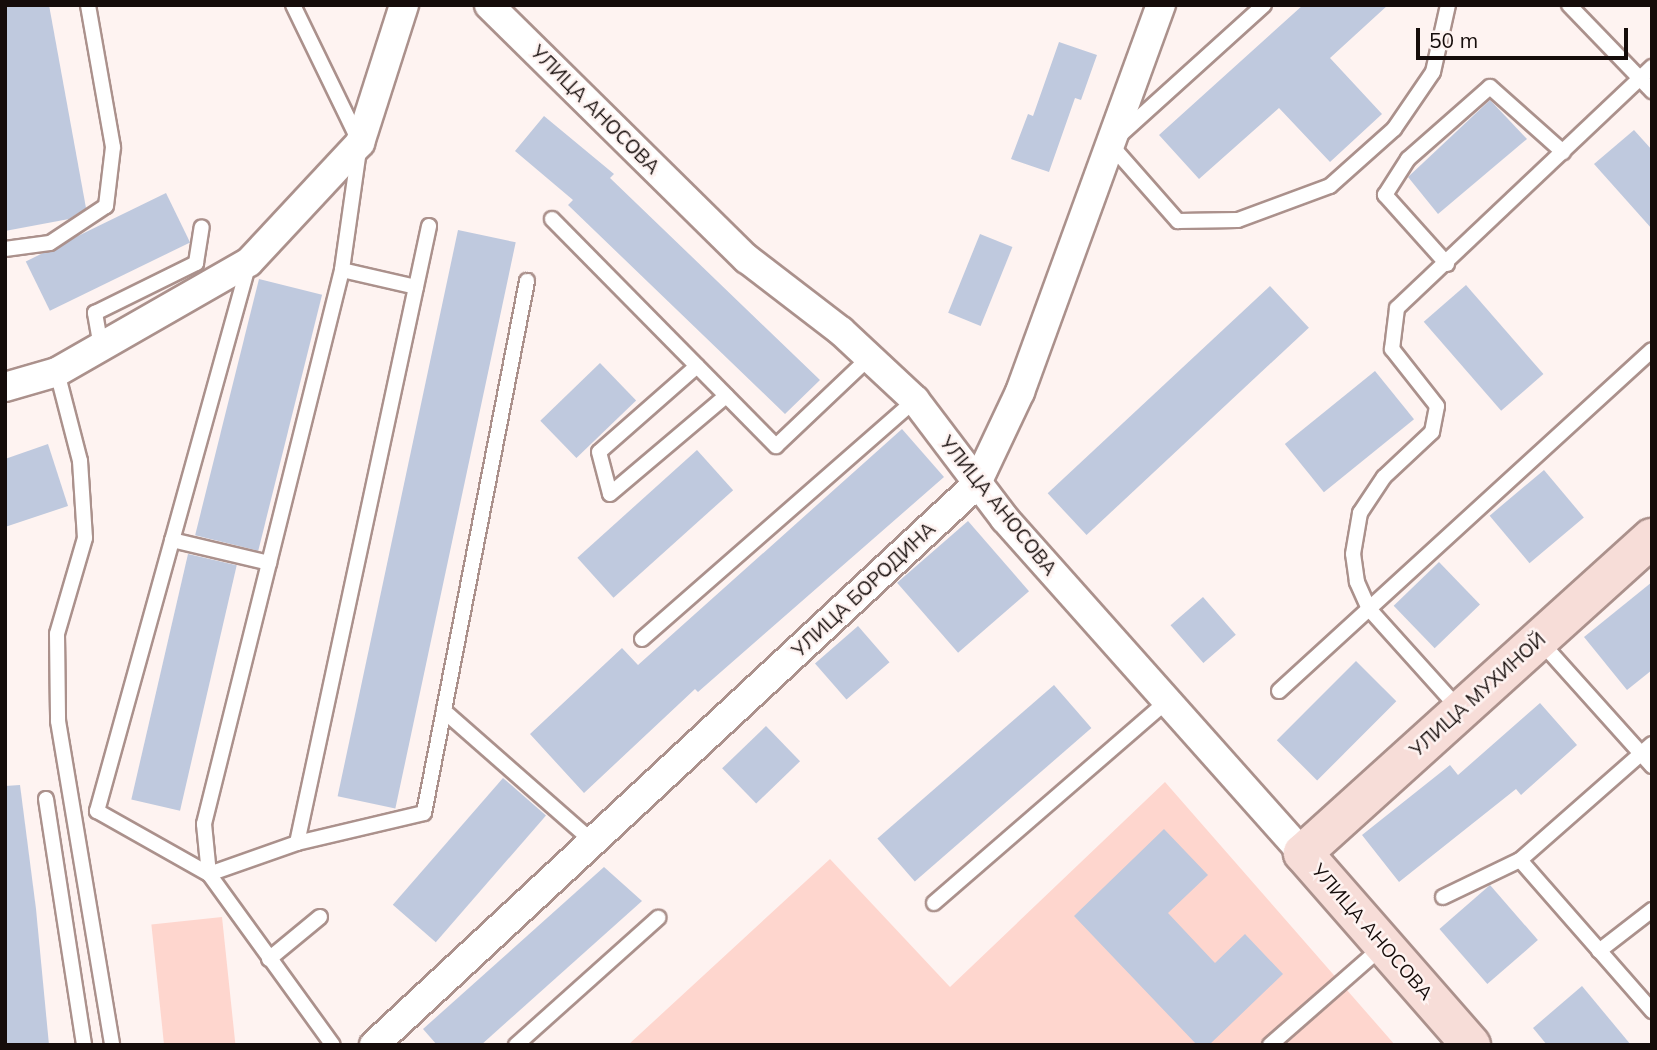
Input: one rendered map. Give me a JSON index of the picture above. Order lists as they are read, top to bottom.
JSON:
{
  "streets": {
    "street": ["УЛИЦА АНОСОВА", "УЛИЦА БОРОДИНА", "УЛИЦА МУХИНОЙ"]
  },
  "crossings": [
    ["УЛИЦА АНОСОВА", "УЛИЦА БОРОДИНА"],
    ["УЛИЦА АНОСОВА", "УЛИЦА МУХИНОЙ"]
  ],
  "scale_bar": "50 m"
}
